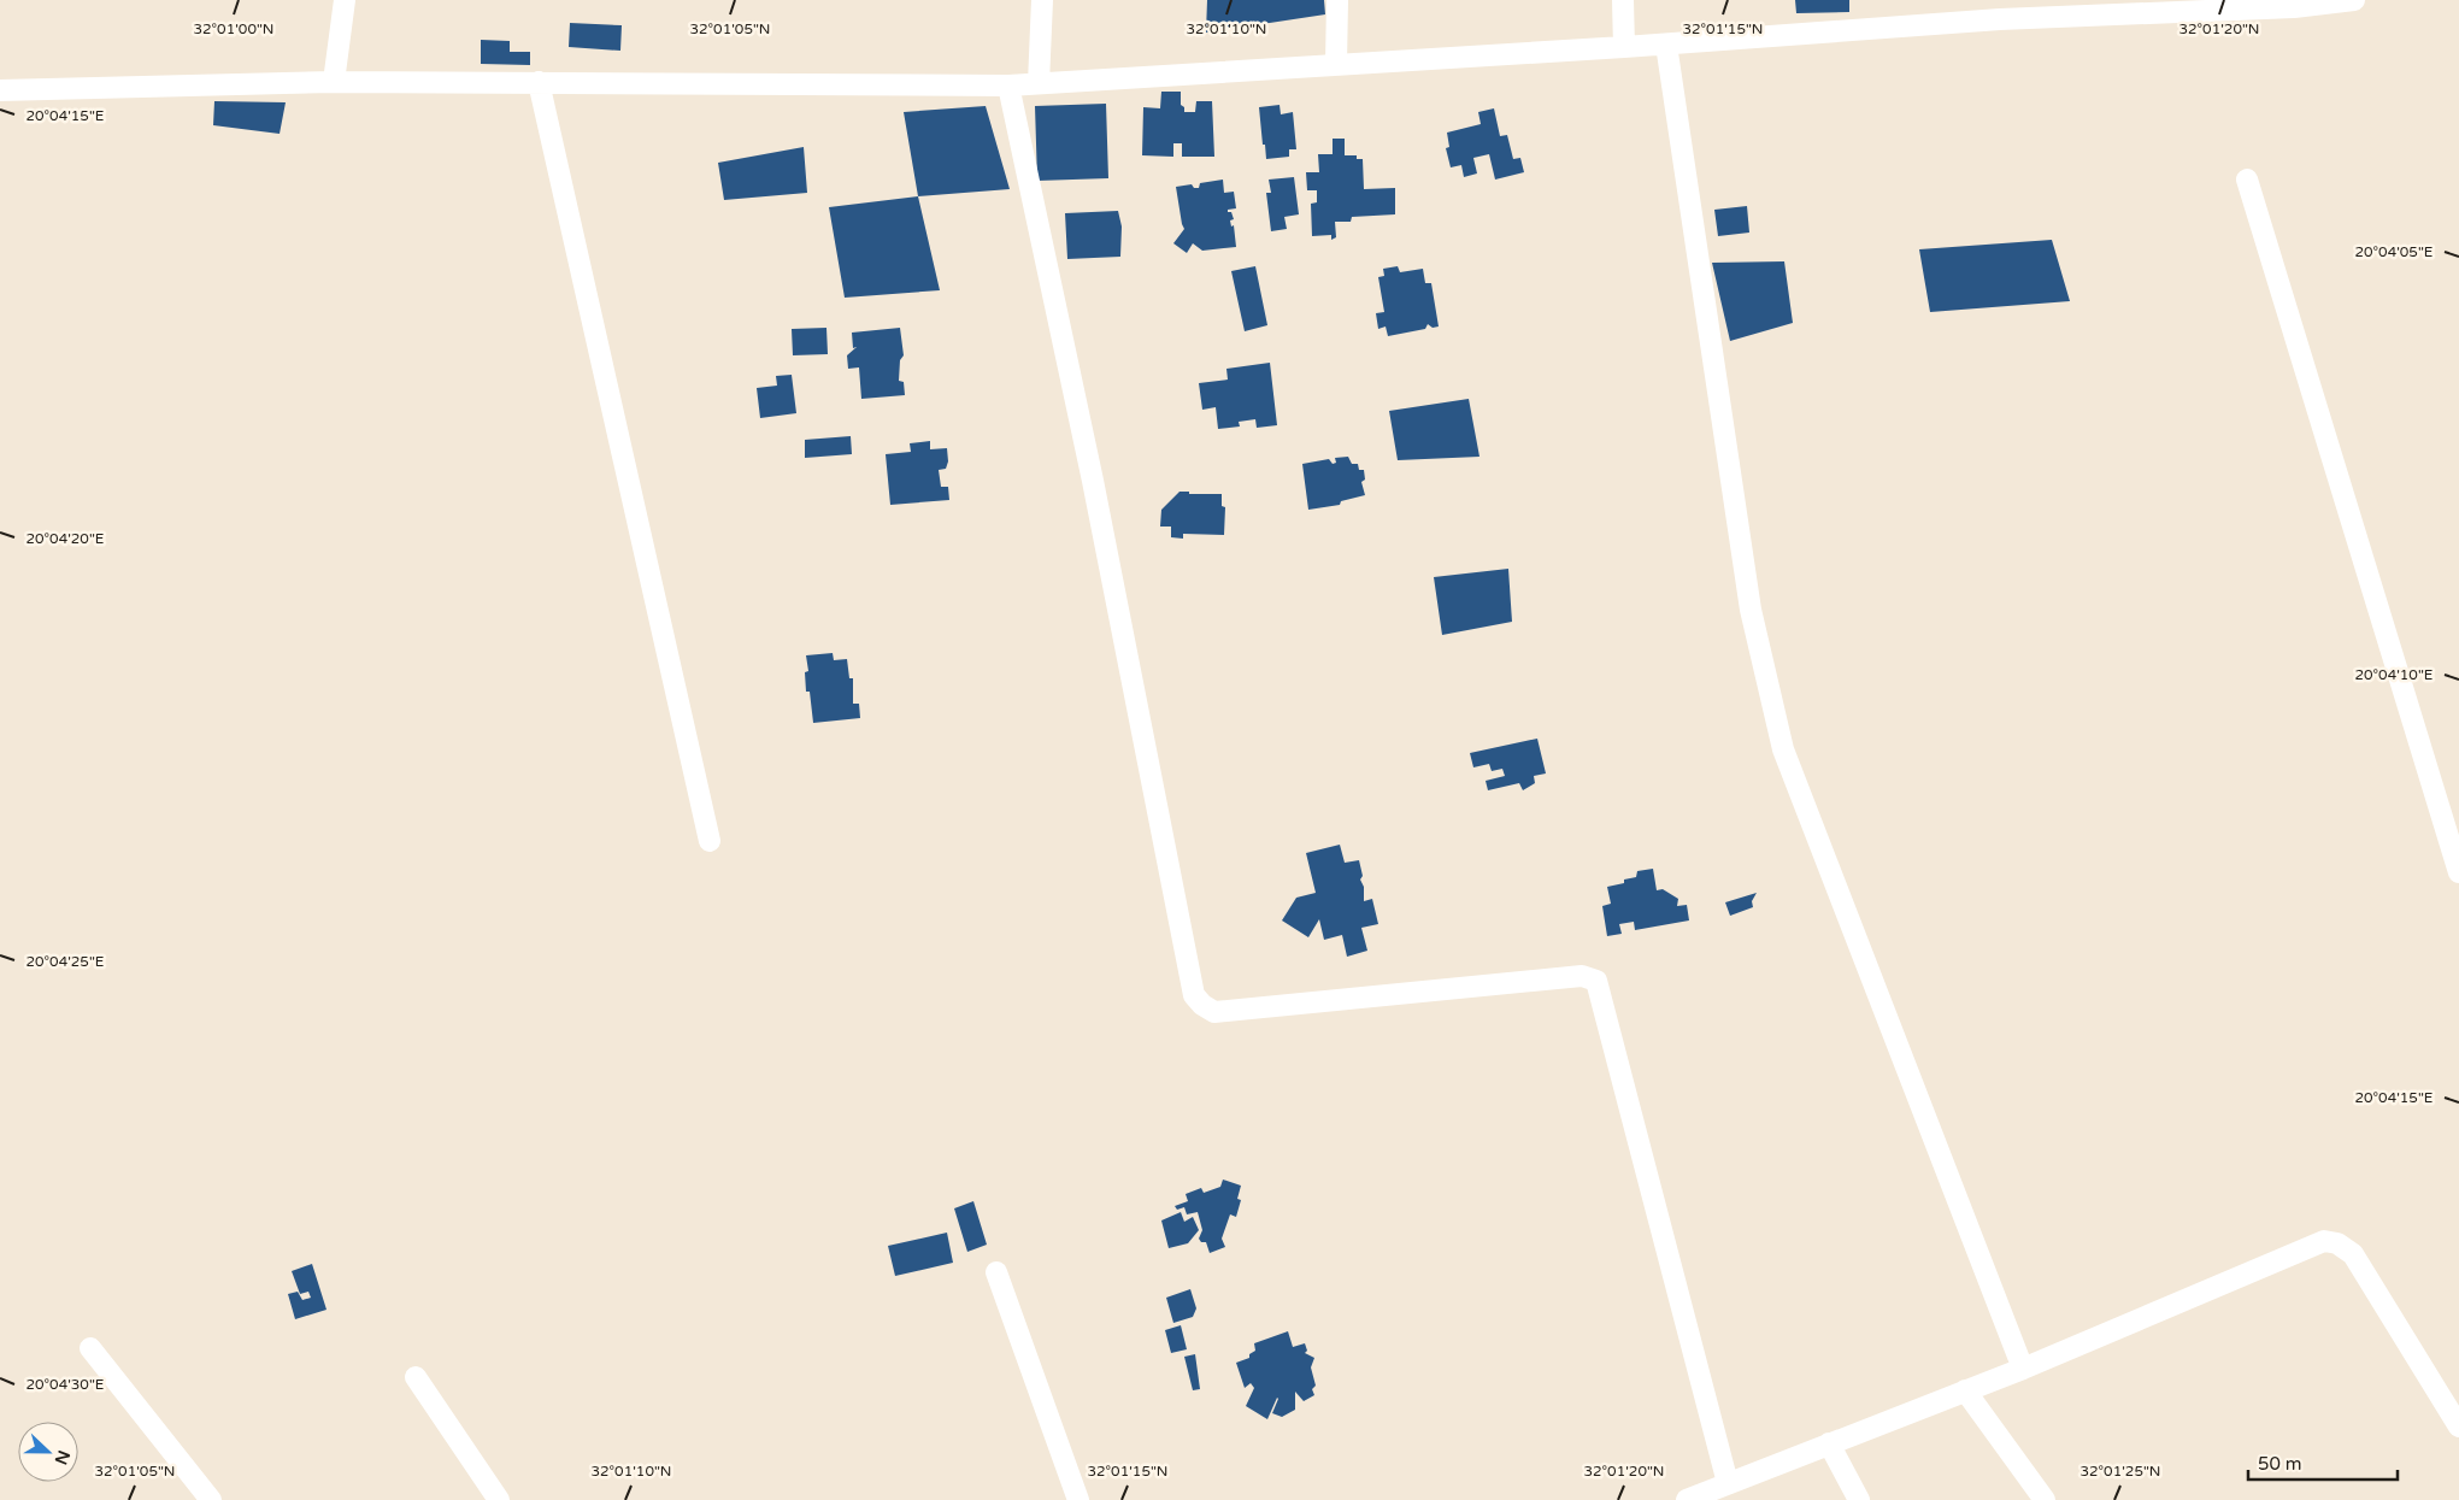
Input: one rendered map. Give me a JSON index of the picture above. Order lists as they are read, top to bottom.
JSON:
{
  "scale_bar": "50 m",
  "north": "right",
  "coordinates": [
    "32°01'00\"N",
    "32°01'05\"N",
    "32°01'10\"N",
    "32°01'15\"N",
    "32°01'20\"N",
    "20°04'15\"E",
    "20°04'05\"E",
    "20°04'20\"E",
    "20°04'10\"E",
    "20°04'25\"E",
    "20°04'30\"E",
    "32°01'25\"N"
  ]
}
